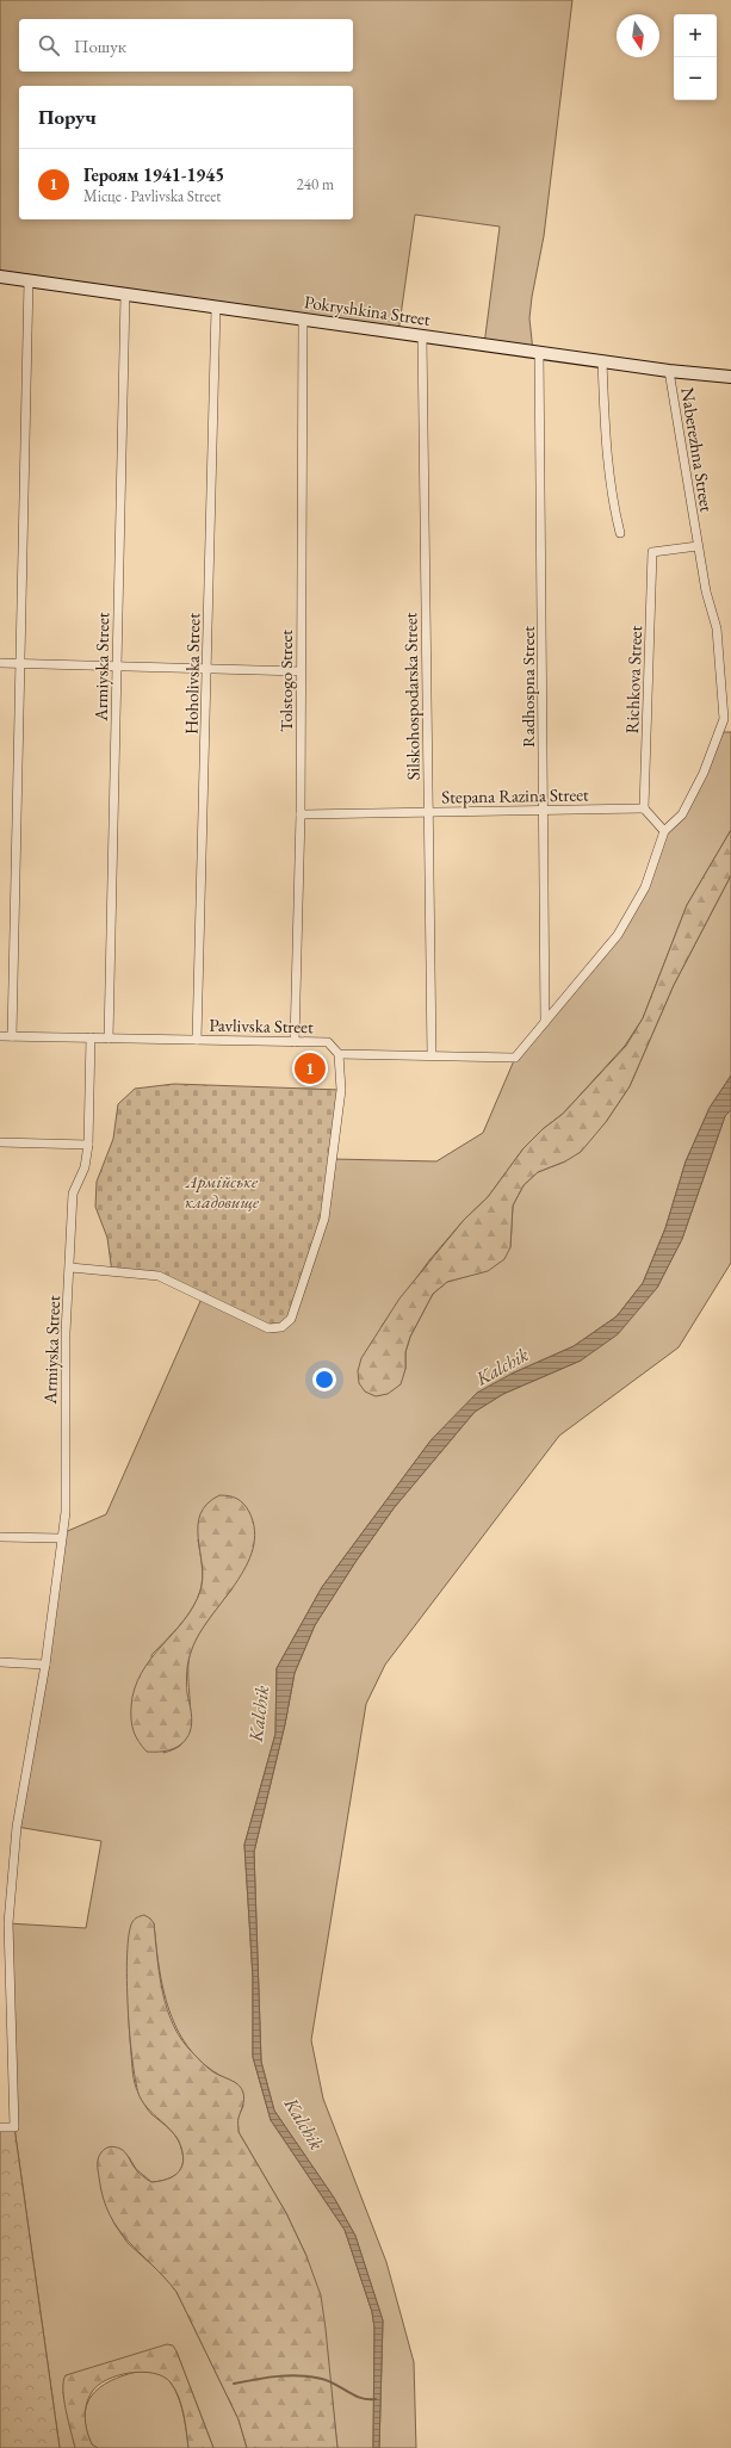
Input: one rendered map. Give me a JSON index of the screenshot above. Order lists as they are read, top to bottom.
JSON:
{
  "streets": {
    "street": [
      "Pokryshkina Street",
      "Naberezhna Street",
      "Armiyska Street",
      "Hoholivska Street",
      "Richkova Street",
      "Tolstogo Street",
      "Radhospna Street",
      "Silskohospodarska Street",
      "Stepana Razina Street",
      "Pavlivska Street"
    ]
  },
  "crossings": [
    ["Pokryshkina Street", "Naberezhna Street"],
    ["Pokryshkina Street", "Armiyska Street"],
    ["Pokryshkina Street", "Hoholivska Street"],
    ["Pokryshkina Street", "Tolstogo Street"],
    ["Pokryshkina Street", "Radhospna Street"],
    ["Pokryshkina Street", "Silskohospodarska Street"],
    ["Naberezhna Street", "Richkova Street"],
    ["Naberezhna Street", "Radhospna Street"],
    ["Armiyska Street", "Pavlivska Street"],
    ["Hoholivska Street", "Pavlivska Street"],
    ["Richkova Street", "Stepana Razina Street"],
    ["Tolstogo Street", "Stepana Razina Street"],
    ["Tolstogo Street", "Pavlivska Street"],
    ["Radhospna Street", "Stepana Razina Street"],
    ["Silskohospodarska Street", "Stepana Razina Street"]
  ],
  "water": ["Kalchik"],
  "parks": ["Армійське кладовище"],
  "north": "bottom",
  "page": {
    "map_buttons": ["+", "−"],
    "search": "Пошук",
    "heading": "Поруч",
    "list": [
      {
        "mark": "1",
        "name": "Героям 1941-1945",
        "note": "Місце · Pavlivska Street",
        "value": "240 m"
      }
    ],
    "pins": "1"
  }
}
